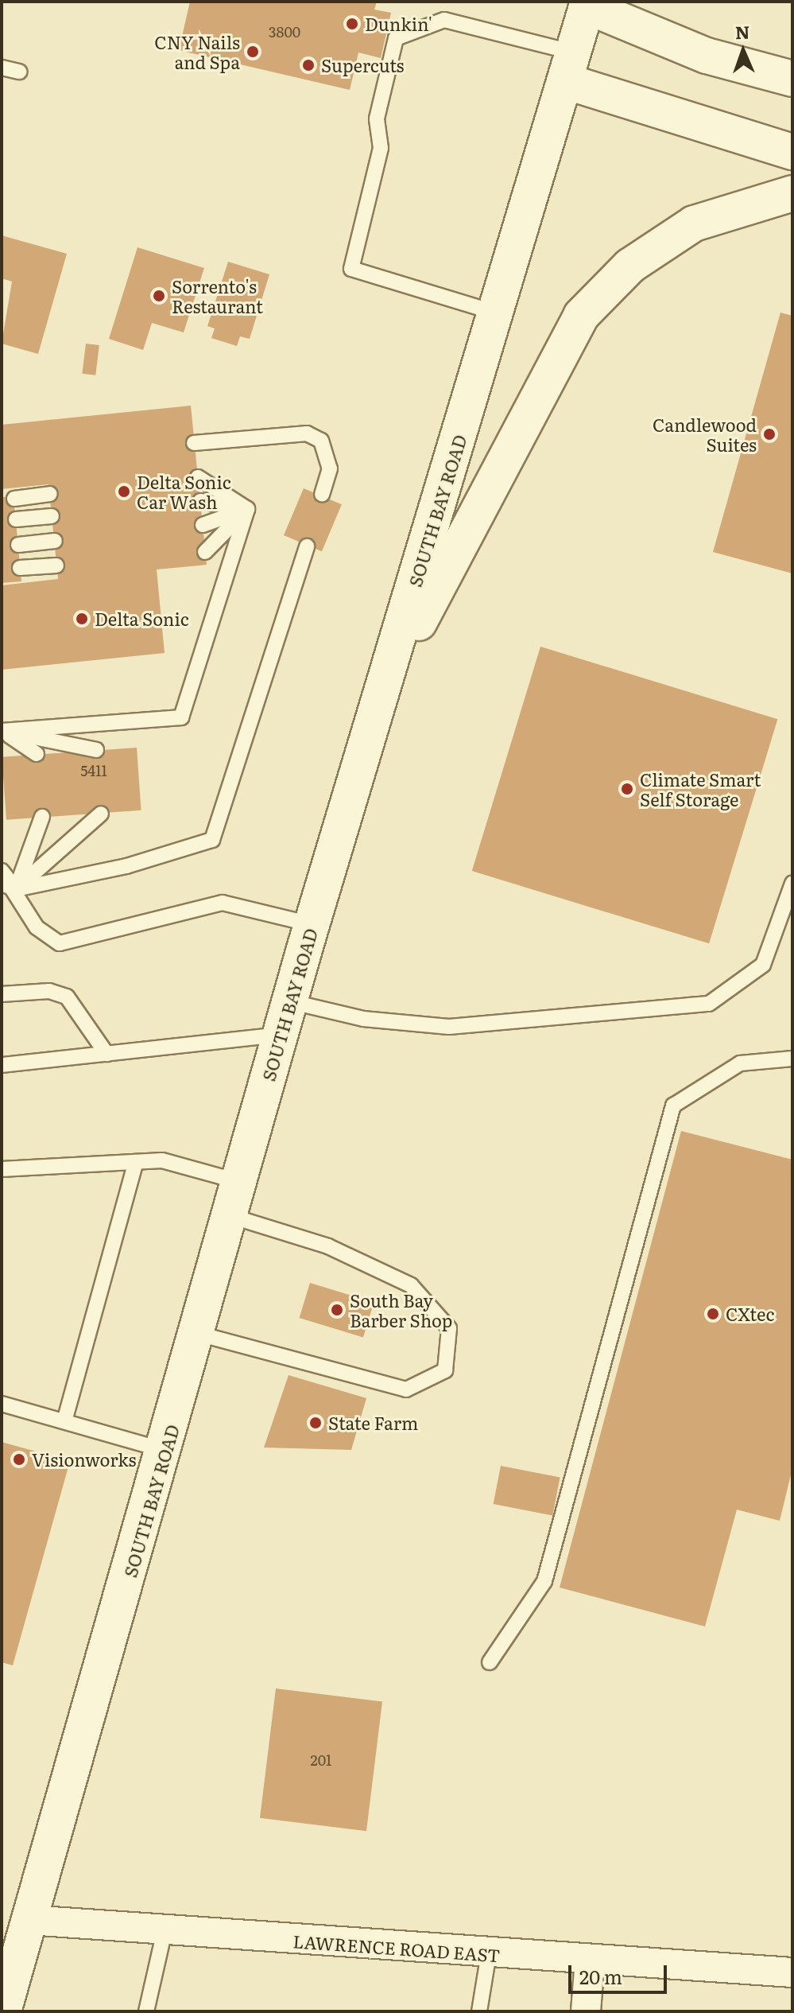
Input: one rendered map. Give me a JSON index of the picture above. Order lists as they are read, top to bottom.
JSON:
{
  "streets": {
    "main road": ["SOUTH BAY ROAD"],
    "street": ["LAWRENCE ROAD EAST"]
  },
  "crossings": [
    ["SOUTH BAY ROAD", "LAWRENCE ROAD EAST"]
  ],
  "places": [
    "Dunkin'",
    "CNY Nails and Spa",
    "Supercuts",
    "Sorrento's Restaurant",
    "Candlewood Suites",
    "Delta Sonic Car Wash",
    "Delta Sonic",
    "Climate Smart Self Storage",
    "South Bay Barber Shop",
    "CXtec",
    "State Farm",
    "Visionworks"
  ],
  "house_numbers": ["3800", "5411", "201"],
  "scale_bar": "20 m",
  "north": "top"
}
